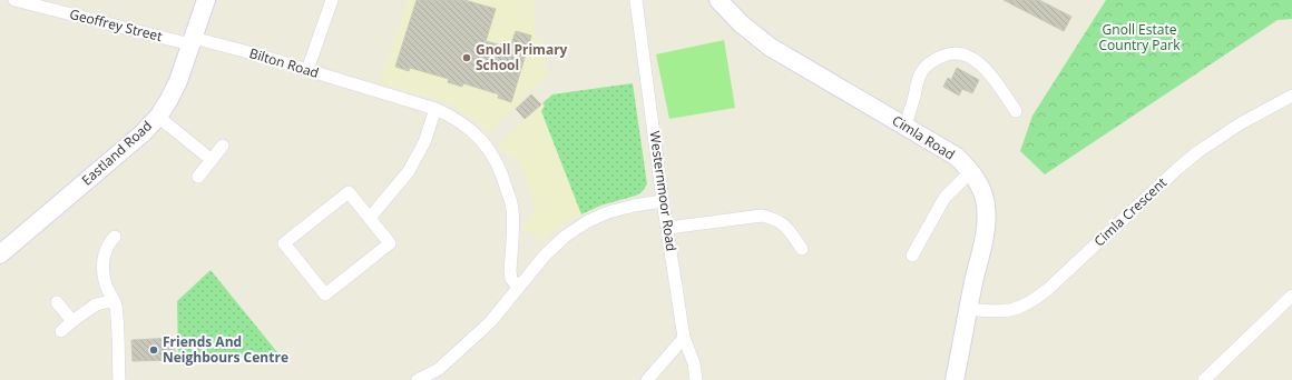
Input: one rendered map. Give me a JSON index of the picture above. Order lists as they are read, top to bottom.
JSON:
{
  "streets": {
    "main road": ["Cimla Road", "Eastland Road"],
    "street": [
      "Geoffrey Street",
      "Bilton Road",
      "Westernmoor Road",
      "Cimla Crescent"
    ]
  },
  "crossings": [
    ["Geoffrey Street", "Bilton Road"],
    ["Geoffrey Street", "Eastland Road"],
    ["Bilton Road", "Eastland Road"],
    ["Cimla Road", "Cimla Crescent"]
  ],
  "parks": ["Gnoll Estate Country Park"],
  "places": ["Gnoll Primary School", "Friends And Neighbours Centre"]
}
